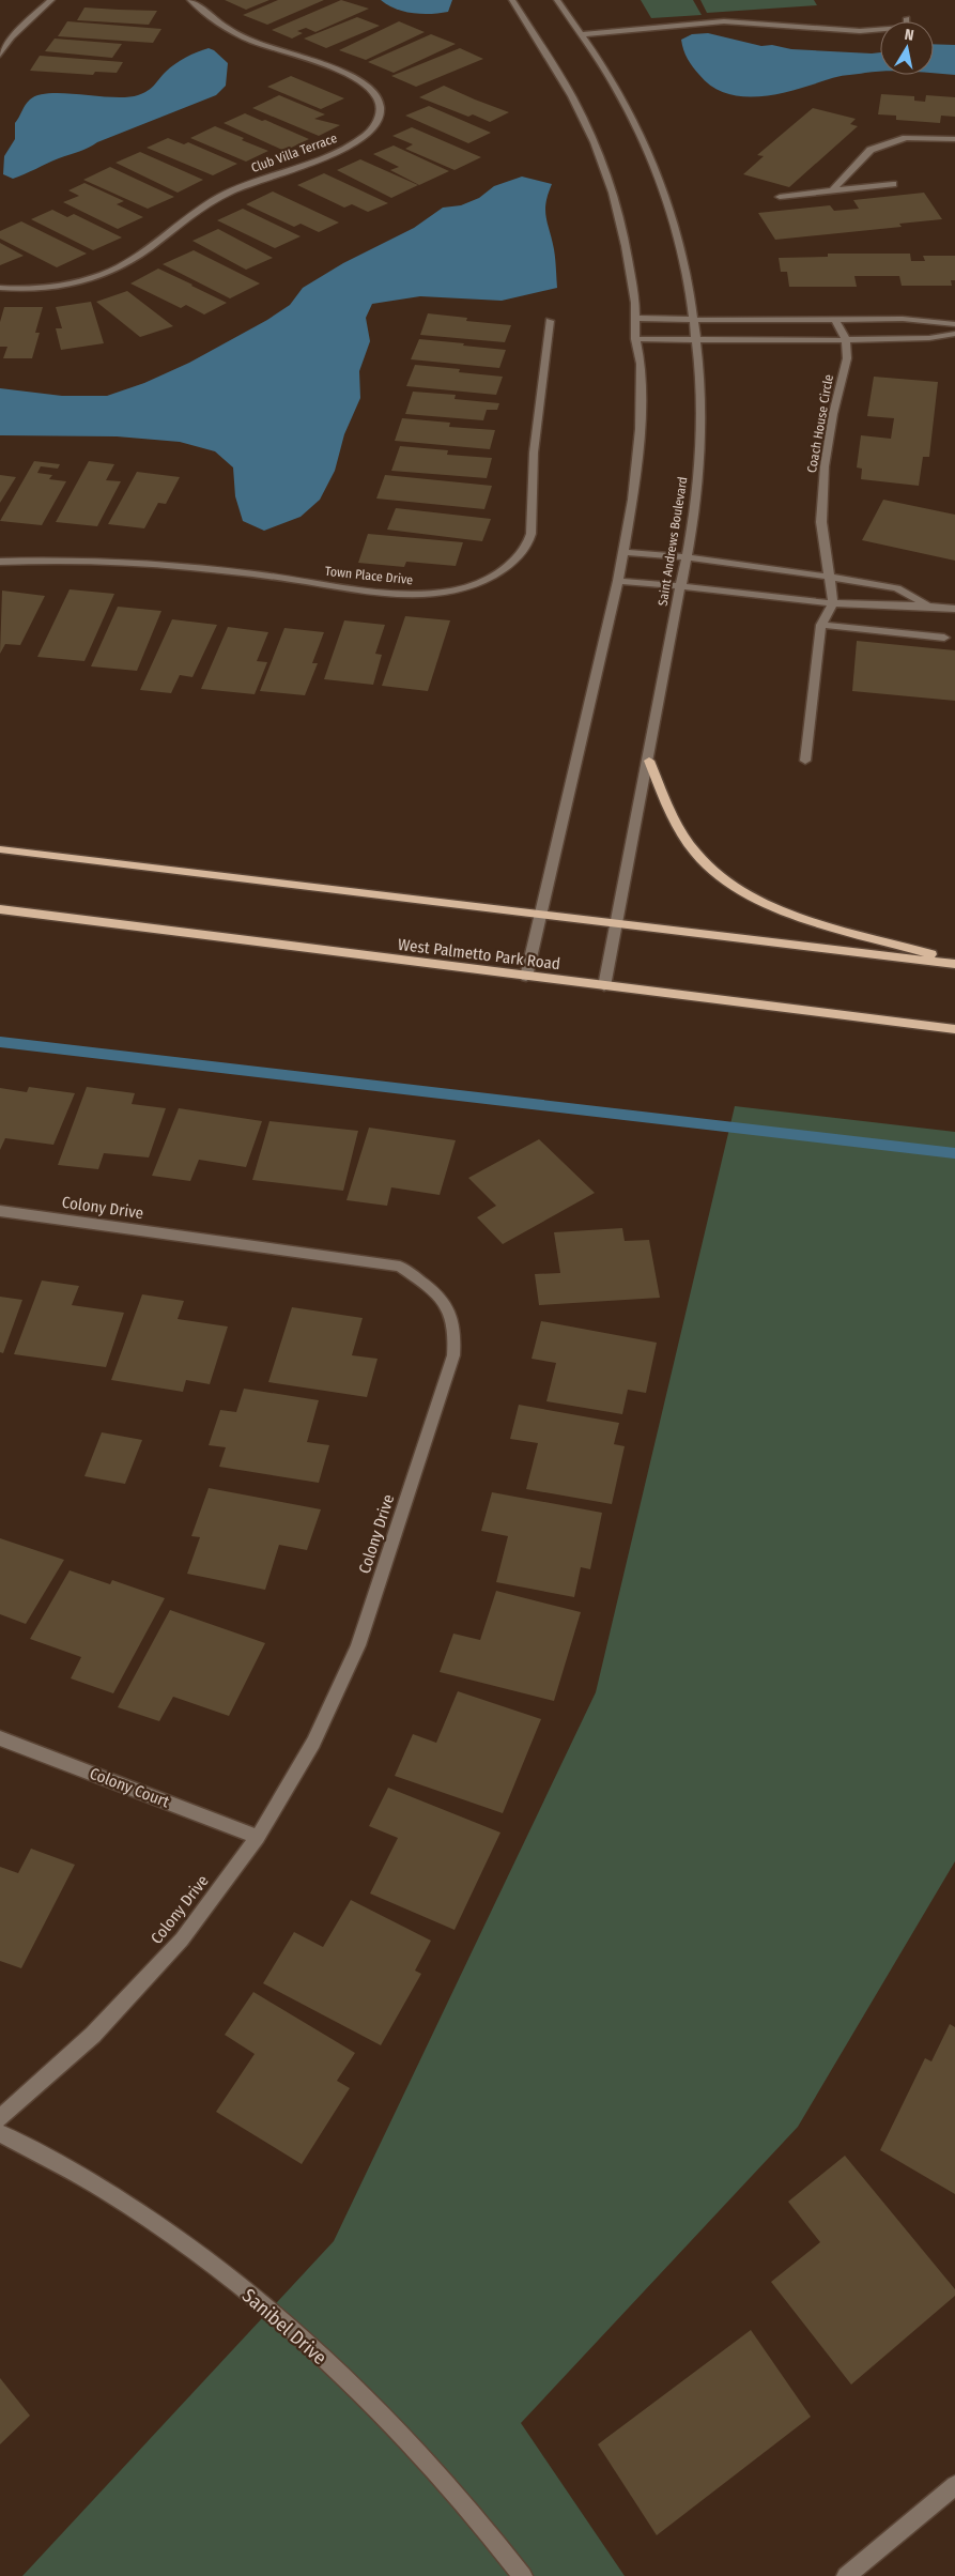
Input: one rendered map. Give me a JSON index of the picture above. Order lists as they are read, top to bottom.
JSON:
{
  "streets": {
    "main road": ["West Palmetto Park Road"],
    "street": [
      "Club Villa Terrace",
      "Coach House Circle",
      "Saint Andrews Boulevard",
      "Town Place Drive",
      "Colony Drive",
      "Colony Court",
      "Sanibel Drive"
    ]
  },
  "crossings": [
    ["Saint Andrews Boulevard", "West Palmetto Park Road"],
    ["Colony Drive", "Colony Court"]
  ],
  "north": "top"
}
